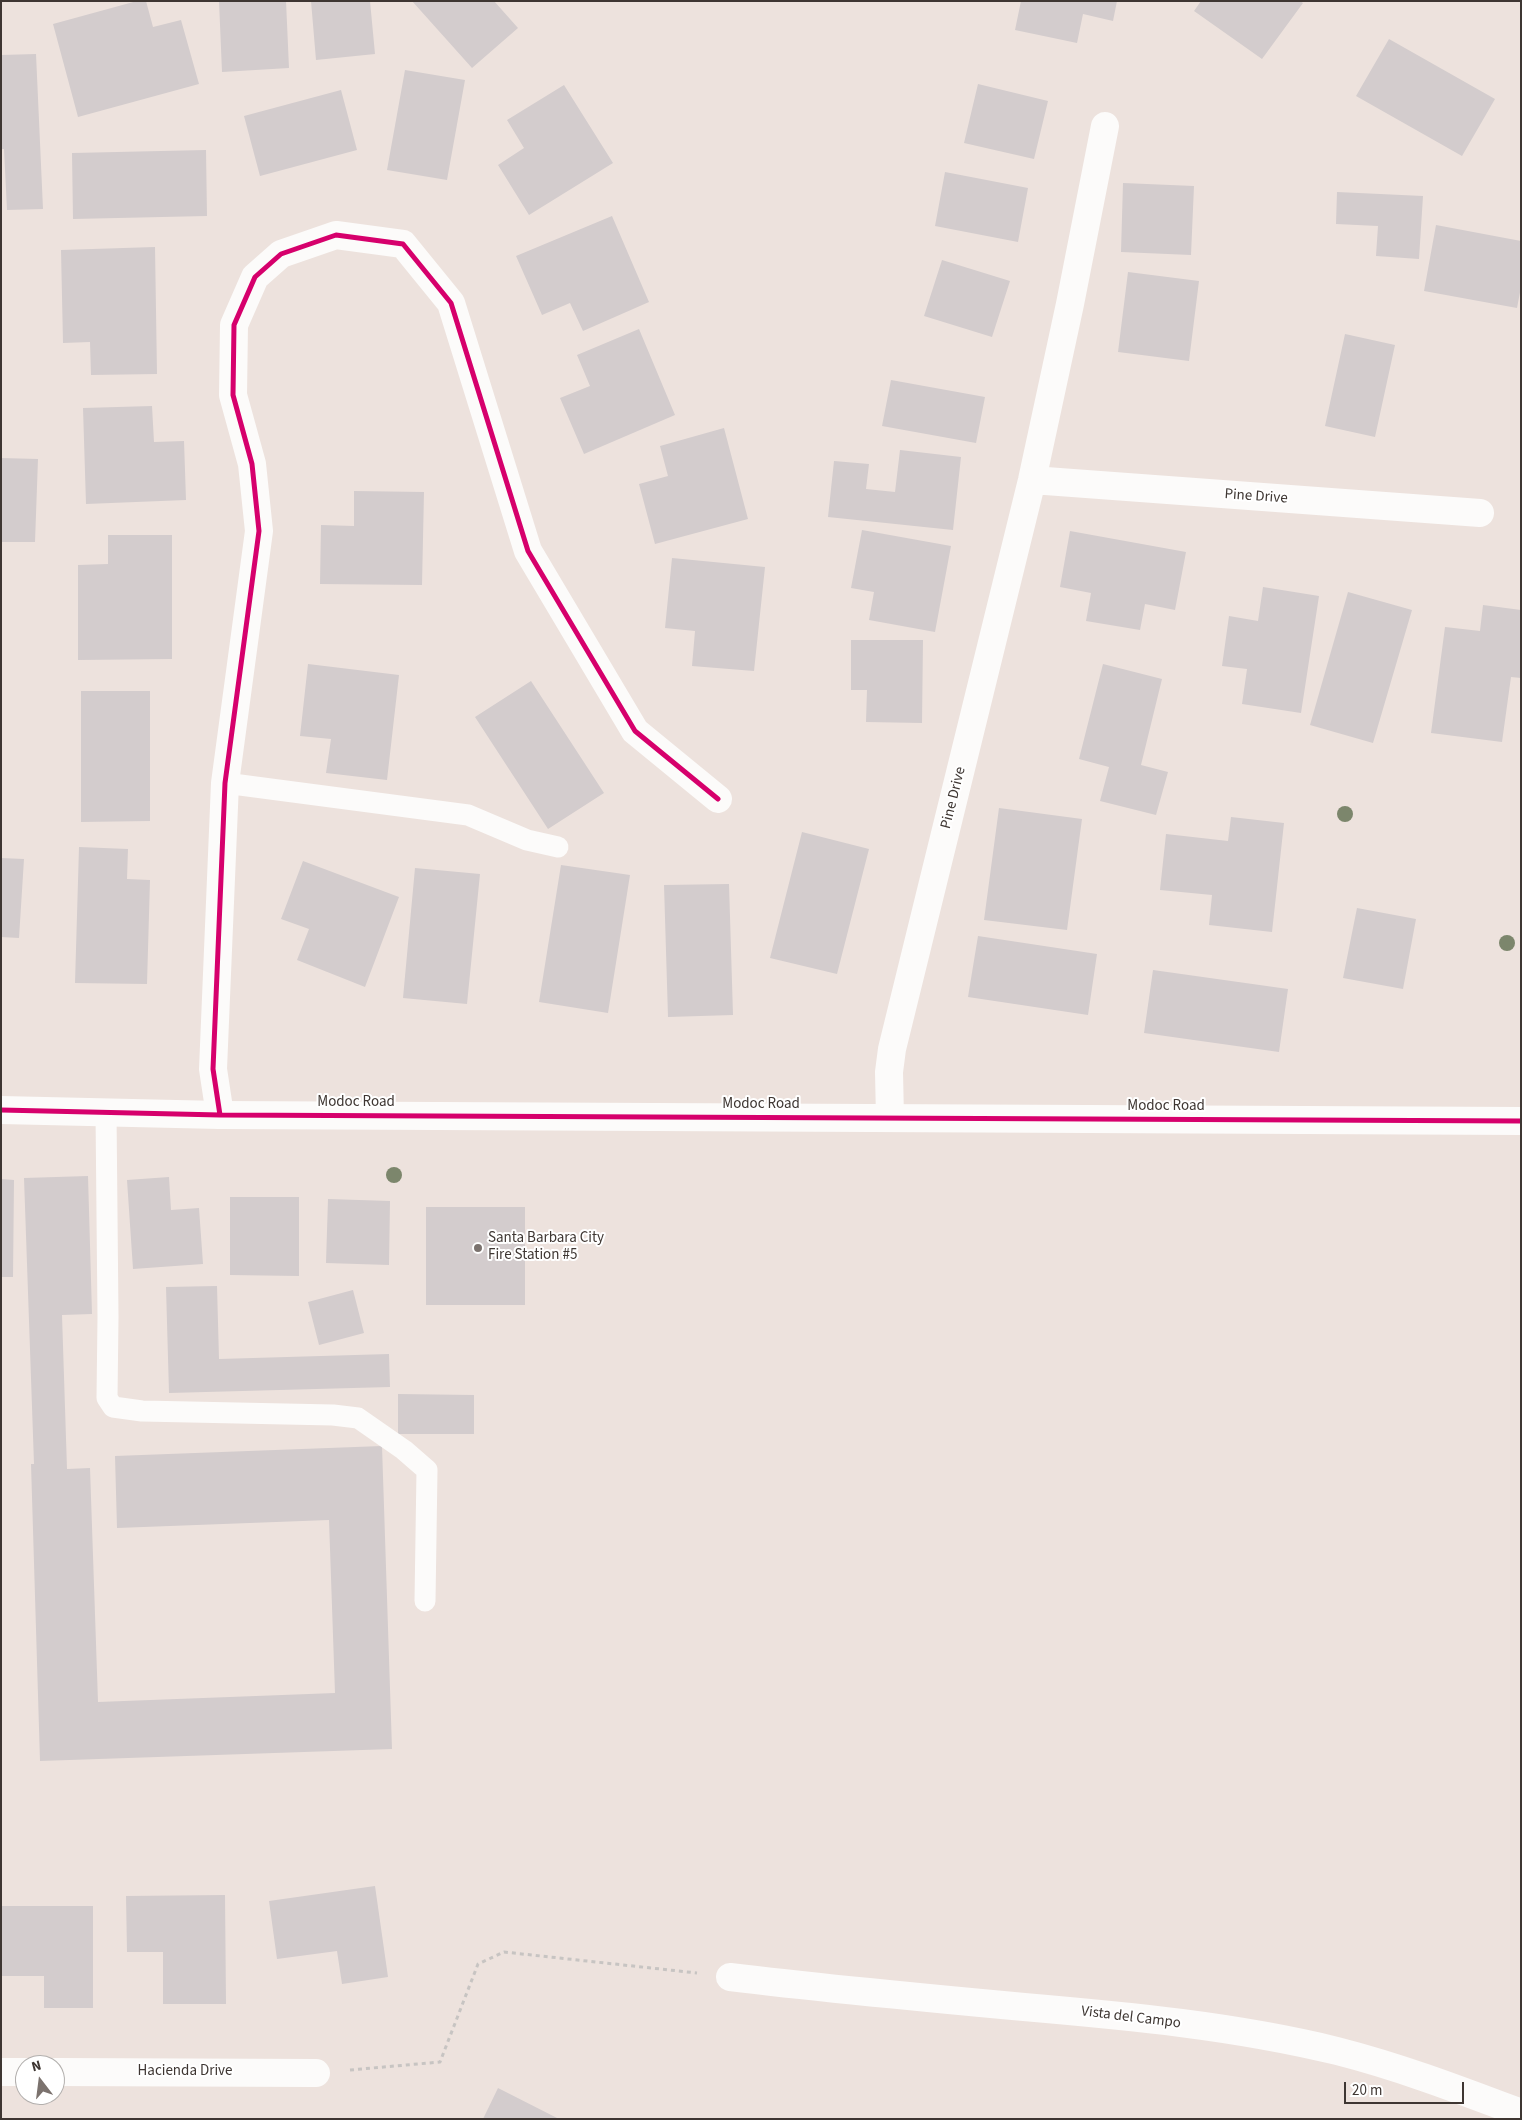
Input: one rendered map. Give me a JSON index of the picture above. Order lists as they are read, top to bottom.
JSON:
{
  "streets": {
    "street": [
      "Pine Drive",
      "Modoc Road",
      "Vista del Campo",
      "Hacienda Drive"
    ]
  },
  "crossings": [
    ["Pine Drive", "Modoc Road"]
  ],
  "places": ["Santa Barbara City Fire Station #5"],
  "scale_bar": "20 m",
  "north": "top"
}
